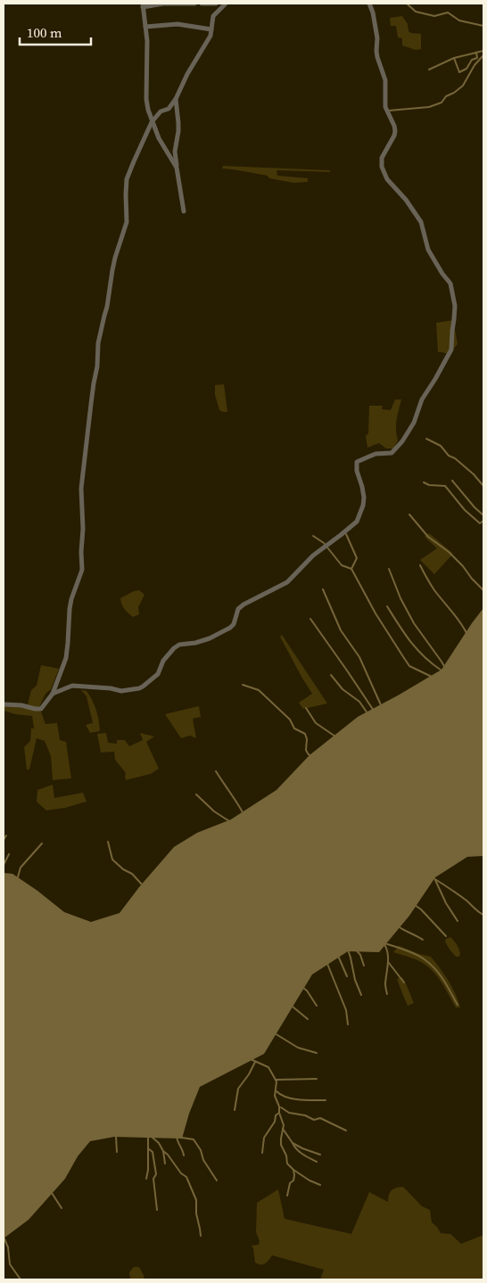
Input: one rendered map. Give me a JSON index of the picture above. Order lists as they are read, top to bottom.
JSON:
{
  "scale_bar": "100 m"
}
